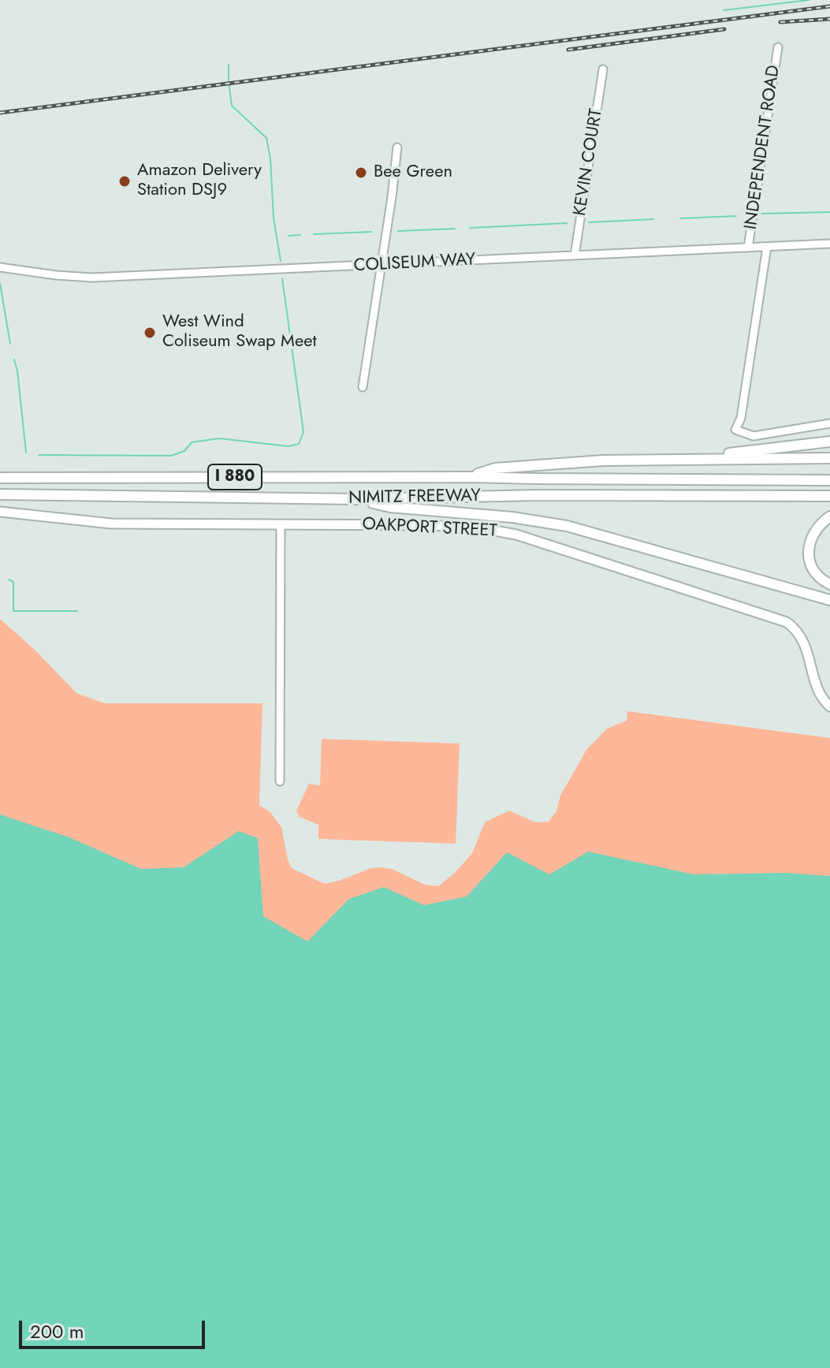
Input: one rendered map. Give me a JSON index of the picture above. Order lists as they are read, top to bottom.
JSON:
{
  "streets": {
    "highway": ["I 880", "NIMITZ FREEWAY"],
    "main road": ["OAKPORT STREET"],
    "street": ["INDEPENDENT ROAD", "KEVIN COURT", "COLISEUM WAY"]
  },
  "crossings": [
    ["INDEPENDENT ROAD", "COLISEUM WAY"],
    ["KEVIN COURT", "COLISEUM WAY"]
  ],
  "places": ["Bee Green", "Amazon Delivery Station DSJ9", "West Wind Coliseum Swap Meet"],
  "scale_bar": "200 m"
}
